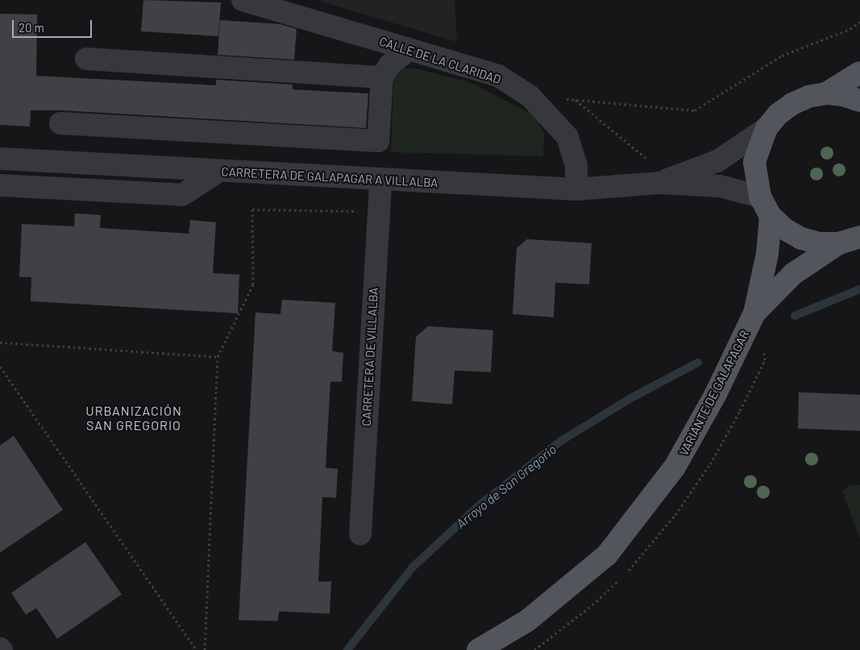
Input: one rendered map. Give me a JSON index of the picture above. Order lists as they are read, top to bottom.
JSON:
{
  "streets": {
    "main road": ["VARIANTE DE GALAPAGAR"],
    "street": ["CALLE DE LA CLARIDAD", "CARRETERA DE GALAPAGAR A VILLALBA", "CARRETERA DE VILLALBA"]
  },
  "crossings": [
    ["CALLE DE LA CLARIDAD", "CARRETERA DE GALAPAGAR A VILLALBA"],
    ["CARRETERA DE GALAPAGAR A VILLALBA", "CARRETERA DE VILLALBA"]
  ],
  "districts": ["URBANIZACIÓN SAN GREGORIO"],
  "water": ["Arroyo de San Gregorio"],
  "scale_bar": "20 m"
}
